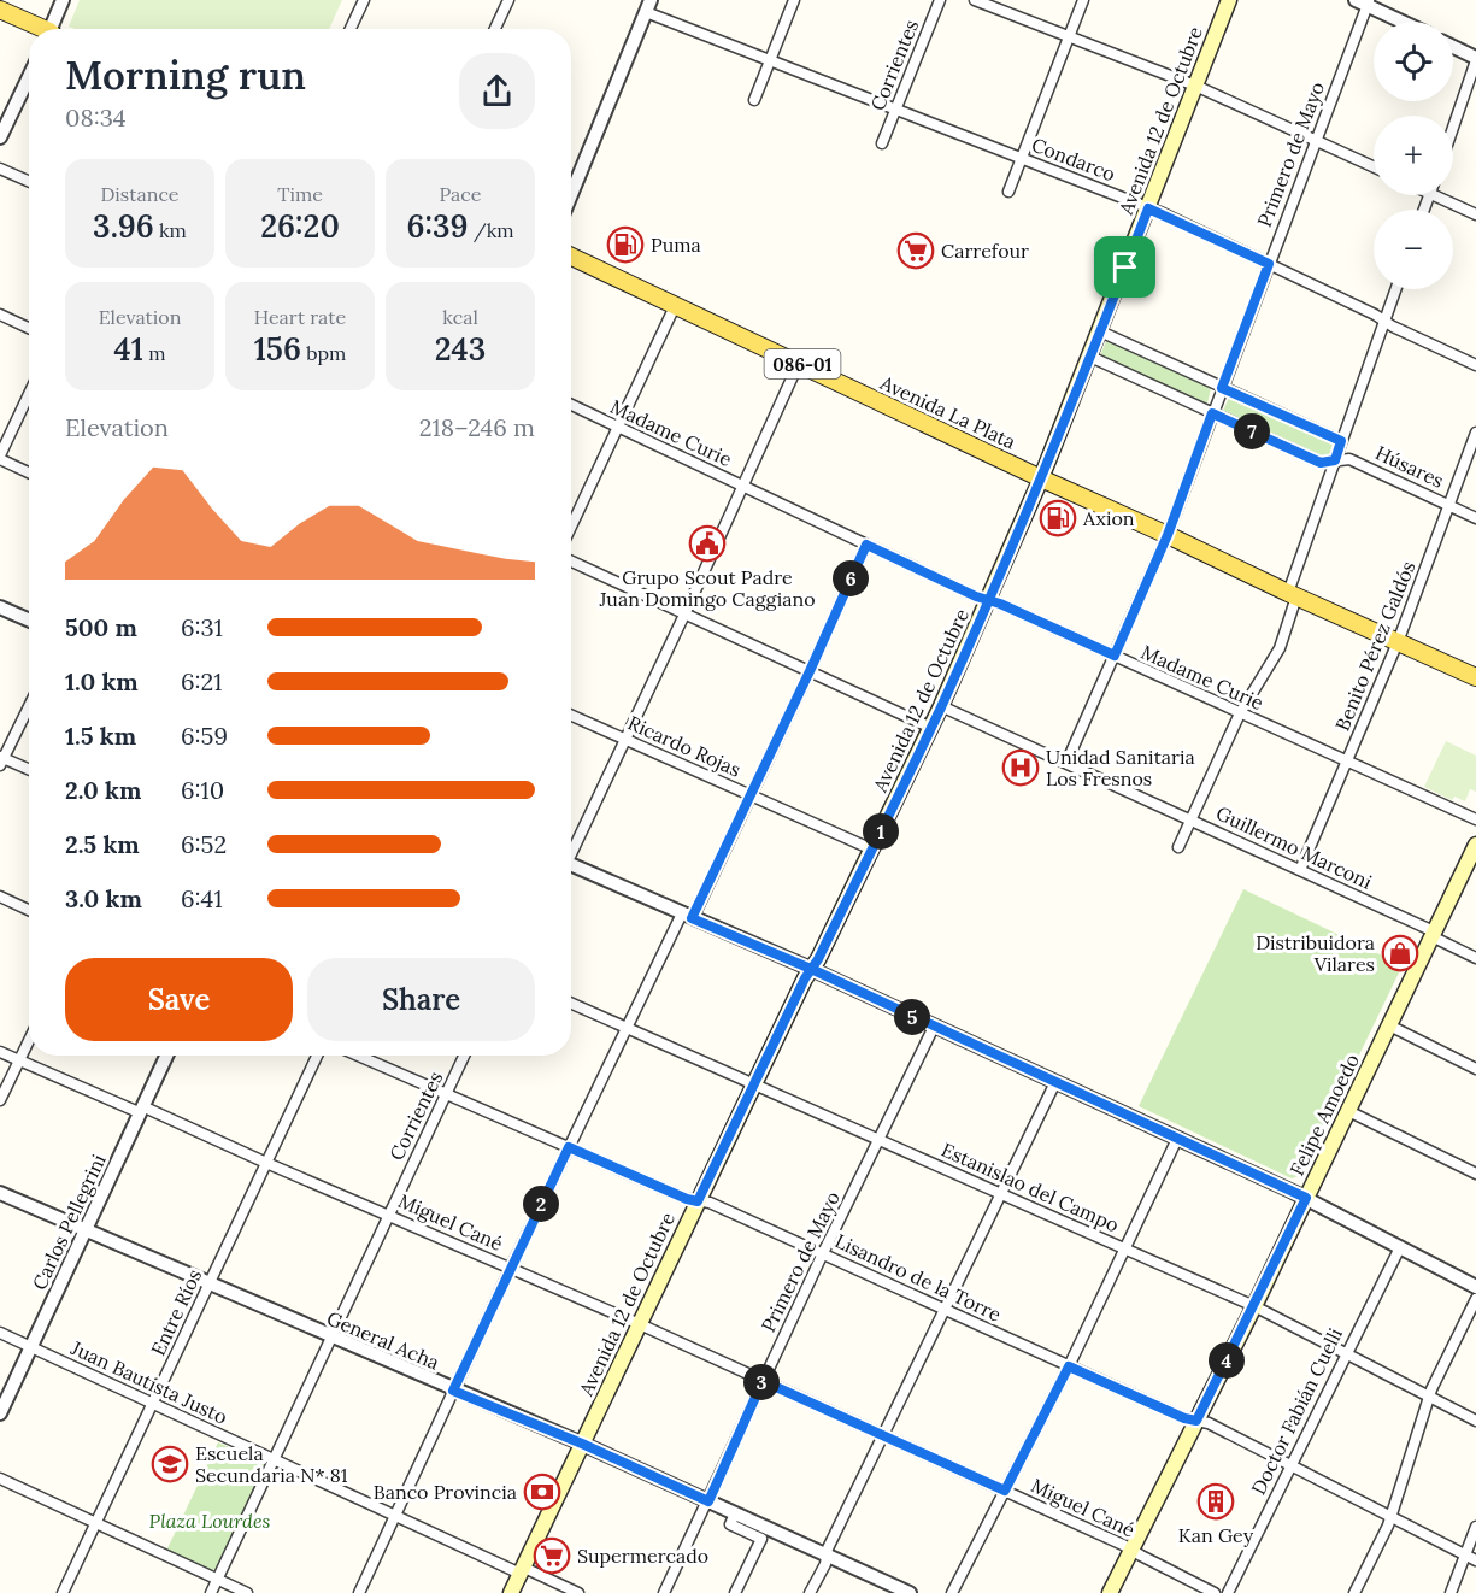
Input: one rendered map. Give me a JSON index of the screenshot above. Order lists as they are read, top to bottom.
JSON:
{
  "streets": {
    "main road": [
      "Avenida 12 de Octubre",
      "086-01",
      "Avenida La Plata",
      "Felipe Amoedo"
    ],
    "street": [
      "Corrientes",
      "Primero de Mayo",
      "Condarco",
      "Madame Curie",
      "Húsares",
      "Benito Pérez Galdós",
      "Ricardo Rojas",
      "Guillermo Marconi",
      "Estanislao del Campo",
      "Carlos Pellegrini",
      "Miguel Cané",
      "Lisandro de la Torre",
      "Entre Ríos",
      "General Acha",
      "Juan Bautista Justo",
      "Doctor Fabián Cuelli"
    ]
  },
  "crossings": [
    ["Corrientes", "Condarco"],
    ["Corrientes", "Miguel Cané"],
    ["Corrientes", "Lisandro de la Torre"],
    ["Corrientes", "General Acha"],
    ["Corrientes", "Juan Bautista Justo"],
    ["Avenida 12 de Octubre", "Condarco"],
    ["Avenida 12 de Octubre", "Avenida La Plata"],
    ["Avenida 12 de Octubre", "Madame Curie"],
    ["Avenida 12 de Octubre", "Húsares"],
    ["Avenida 12 de Octubre", "Ricardo Rojas"],
    ["Avenida 12 de Octubre", "Guillermo Marconi"],
    ["Avenida 12 de Octubre", "Estanislao del Campo"],
    ["Avenida 12 de Octubre", "Miguel Cané"],
    ["Avenida 12 de Octubre", "Lisandro de la Torre"],
    ["Avenida 12 de Octubre", "General Acha"],
    ["Avenida 12 de Octubre", "Juan Bautista Justo"],
    ["Primero de Mayo", "Condarco"],
    ["Primero de Mayo", "Avenida La Plata"],
    ["Primero de Mayo", "Madame Curie"],
    ["Primero de Mayo", "Húsares"],
    ["Primero de Mayo", "Guillermo Marconi"],
    ["Primero de Mayo", "Estanislao del Campo"],
    ["Primero de Mayo", "Miguel Cané"],
    ["Primero de Mayo", "Lisandro de la Torre"],
    ["Primero de Mayo", "General Acha"],
    ["Avenida La Plata", "Benito Pérez Galdós"],
    ["Madame Curie", "Benito Pérez Galdós"],
    ["Húsares", "Benito Pérez Galdós"],
    ["Benito Pérez Galdós", "Guillermo Marconi"],
    ["Guillermo Marconi", "Felipe Amoedo"],
    ["Felipe Amoedo", "Estanislao del Campo"],
    ["Felipe Amoedo", "Miguel Cané"],
    ["Felipe Amoedo", "Lisandro de la Torre"],
    ["Estanislao del Campo", "Doctor Fabián Cuelli"],
    ["Carlos Pellegrini", "Miguel Cané"],
    ["Carlos Pellegrini", "General Acha"],
    ["Carlos Pellegrini", "Juan Bautista Justo"],
    ["Miguel Cané", "Entre Ríos"],
    ["Lisandro de la Torre", "Doctor Fabián Cuelli"],
    ["Entre Ríos", "General Acha"],
    ["Entre Ríos", "Juan Bautista Justo"]
  ],
  "parks": ["Plaza Lourdes"],
  "places": {
    "fuel station": ["Puma", "Axion"],
    "supermarket": ["Carrefour", "Supermercado"],
    "public building": ["Grupo Scout Padre Juan Domingo Caggiano"],
    "hospital": ["Unidad Sanitaria Los Fresnos"],
    "shop": ["Distribuidora Vilares"],
    "school or university": ["Escuela Secundaria N* 81"],
    "bank": ["Banco Provincia"],
    "building": ["Kan Gey"]
  },
  "page": {
    "map_buttons": ["+", "−"],
    "heading": ["Morning run", "08:34"],
    "stats": [
      ["Distance", "3.96 km"],
      ["Time", "26:20"],
      ["Pace", "6:39 /km"],
      ["Elevation", "41 m"],
      ["Heart rate", "156 bpm"],
      ["kcal", "243"]
    ],
    "chart": ["Elevation", "218–246 m"],
    "pins": [
      "7",
      "6",
      "1",
      "5",
      "2",
      "4",
      "3"
    ],
    "list": [
      {
        "name": "500 m",
        "note": "6:31"
      },
      {
        "name": "1.0 km",
        "note": "6:21"
      },
      {
        "name": "1.5 km",
        "note": "6:59"
      },
      {
        "name": "2.0 km",
        "note": "6:10"
      },
      {
        "name": "2.5 km",
        "note": "6:52"
      },
      {
        "name": "3.0 km",
        "note": "6:41"
      }
    ],
    "buttons": ["Save", "Share"]
  }
}
